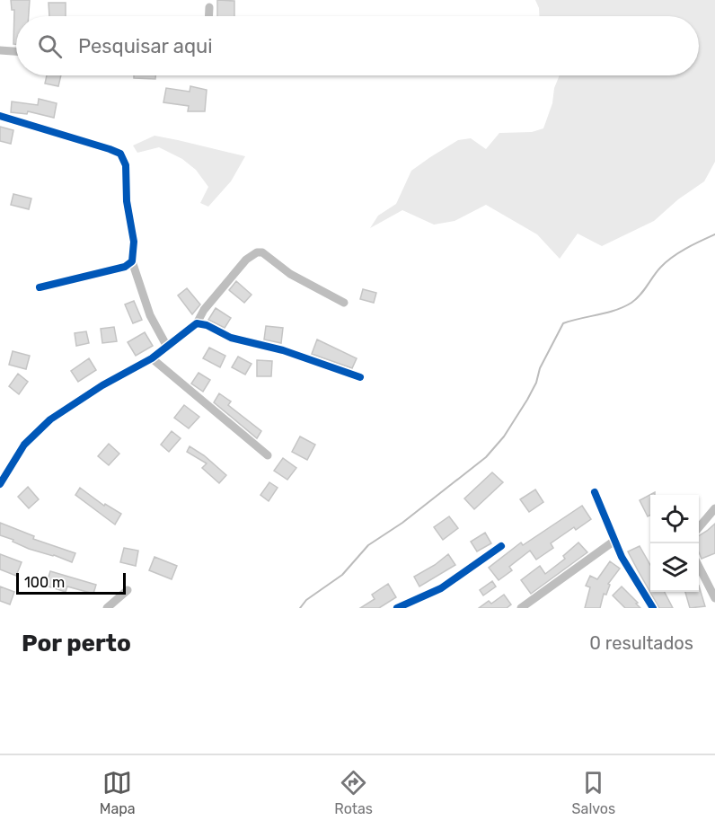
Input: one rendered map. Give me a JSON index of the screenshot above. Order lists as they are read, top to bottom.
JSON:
{
  "scale_bar": "100 m",
  "page": {
    "search": "Pesquisar aqui",
    "scale": "100 m",
    "heading": ["Por perto", "0 resultados"],
    "nav": ["Mapa", "Rotas", "Salvos"]
  }
}
